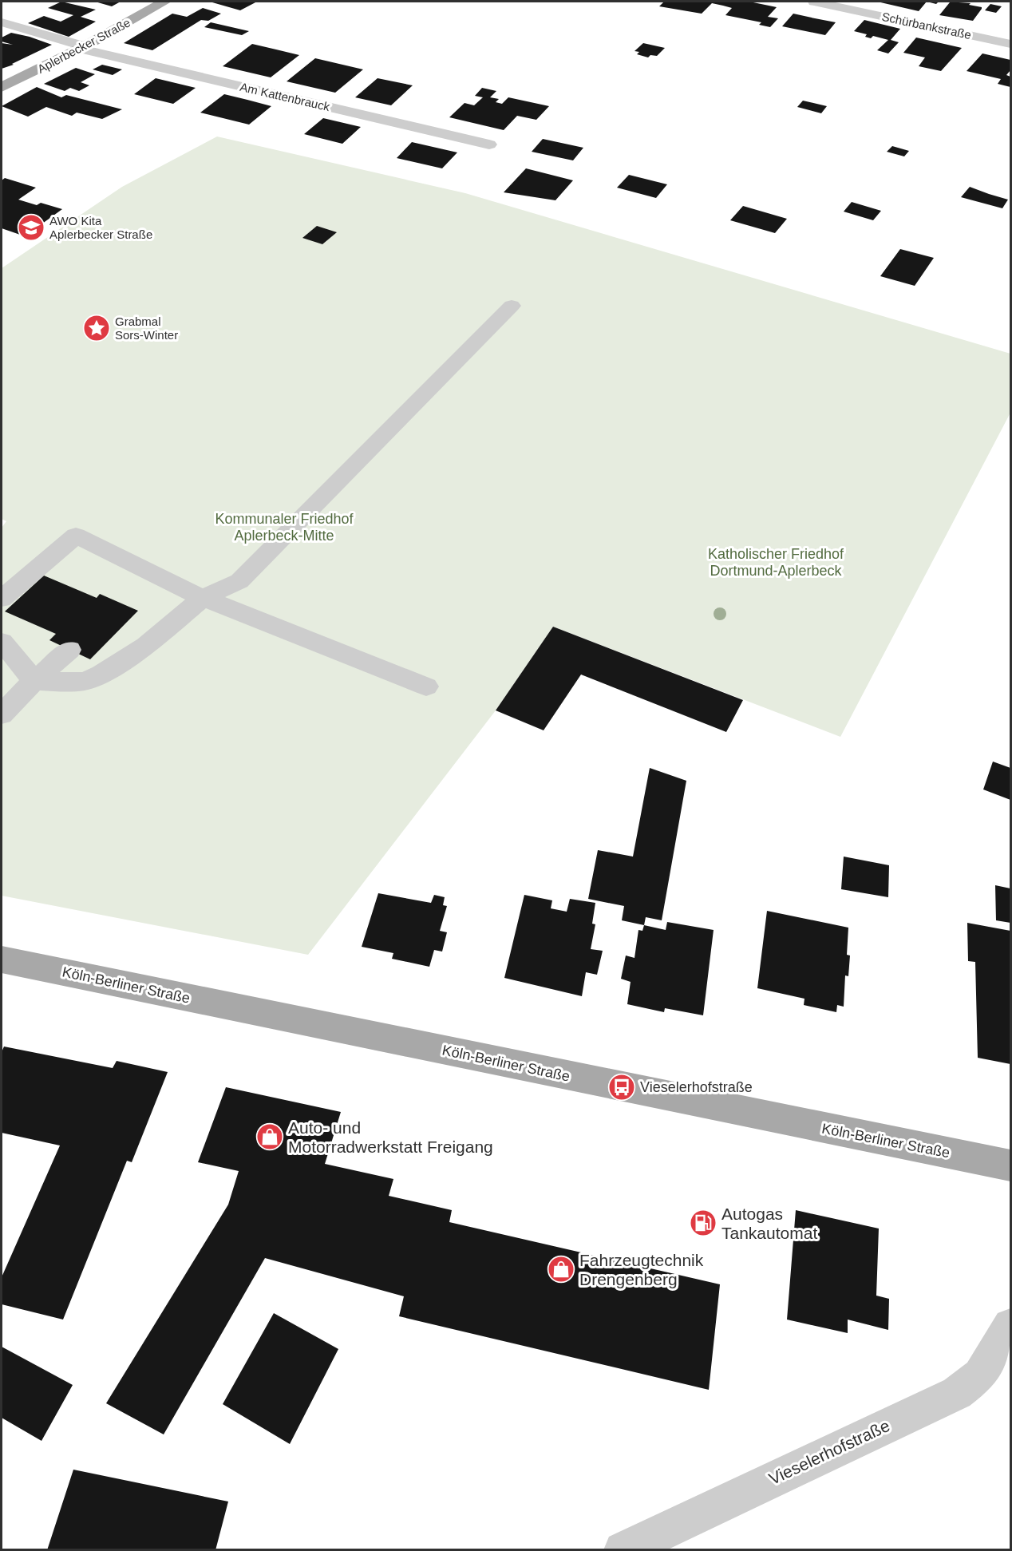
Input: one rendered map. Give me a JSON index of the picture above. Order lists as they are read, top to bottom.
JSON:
{
  "streets": {
    "main road": ["Aplerbecker Straße", "Köln-Berliner Straße"],
    "street": ["Schürbankstraße", "Am Kattenbrauck", "Vieselerhofstraße"]
  },
  "crossings": [
    ["Aplerbecker Straße", "Am Kattenbrauck"]
  ],
  "parks": ["Kommunaler Friedhof Aplerbeck-Mitte", "Katholischer Friedhof Dortmund-Aplerbeck"],
  "places": {
    "school or university": ["AWO Kita Aplerbecker Straße"],
    "place": ["Grabmal Sors-Winter"],
    "bus stop": ["Vieselerhofstraße"],
    "shop": ["Auto- und Motorradwerkstatt Freigang", "Fahrzeugtechnik Drengenberg"],
    "fuel station": ["Autogas Tankautomat"]
  }
}
